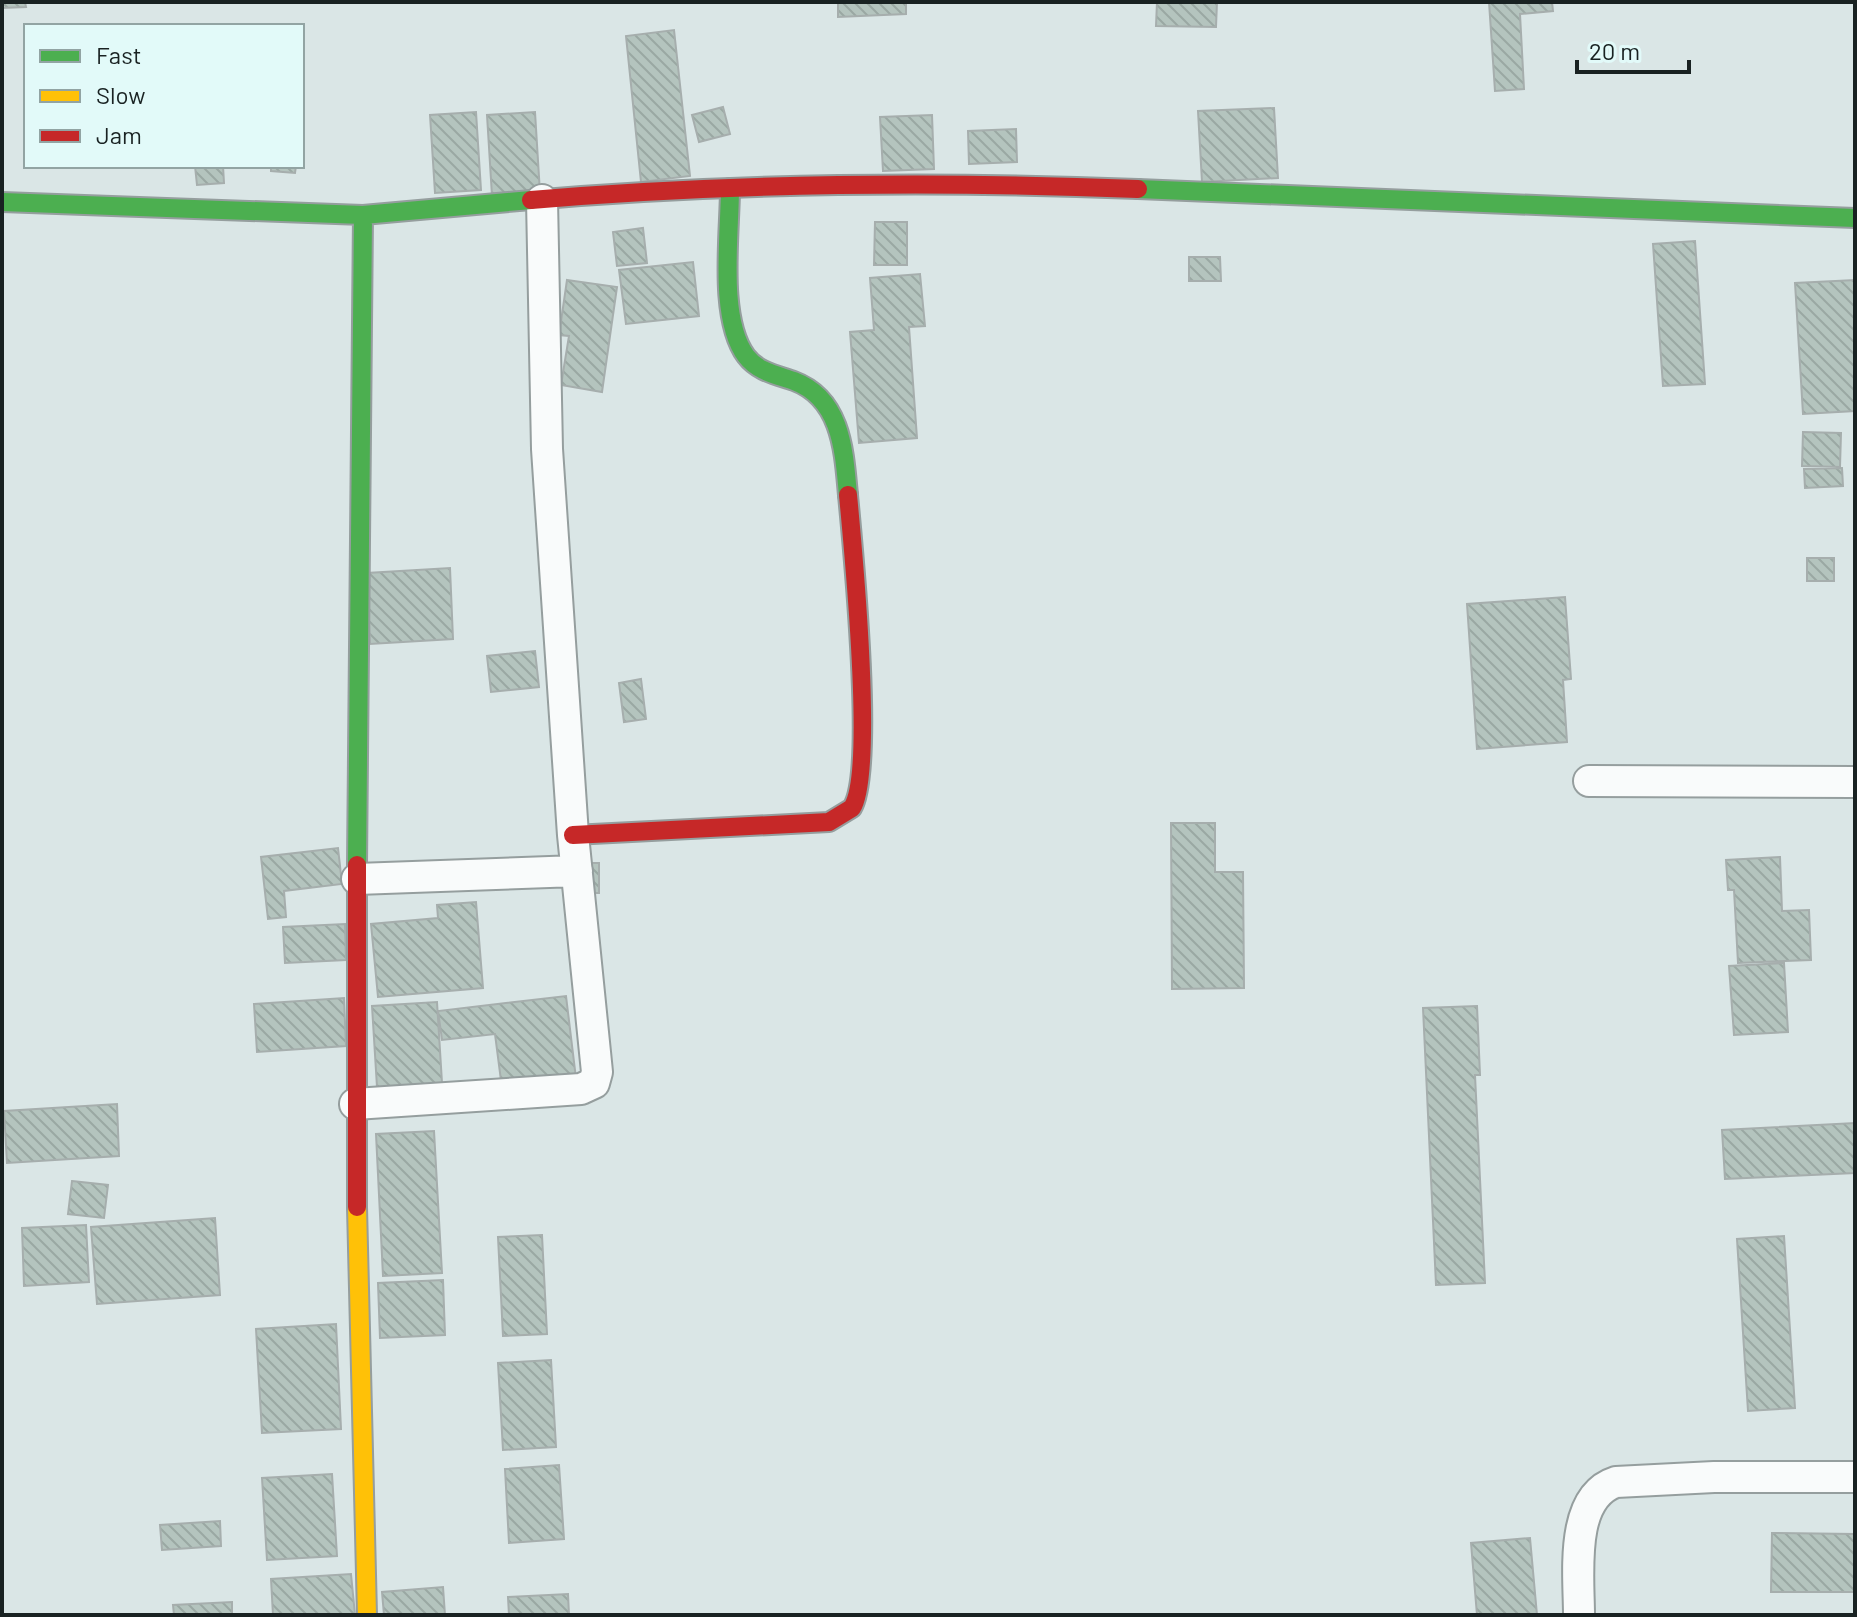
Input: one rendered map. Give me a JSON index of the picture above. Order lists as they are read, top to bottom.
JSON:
{
  "legend": ["Fast", "Slow", "Jam"],
  "scale_bar": "20 m"
}
